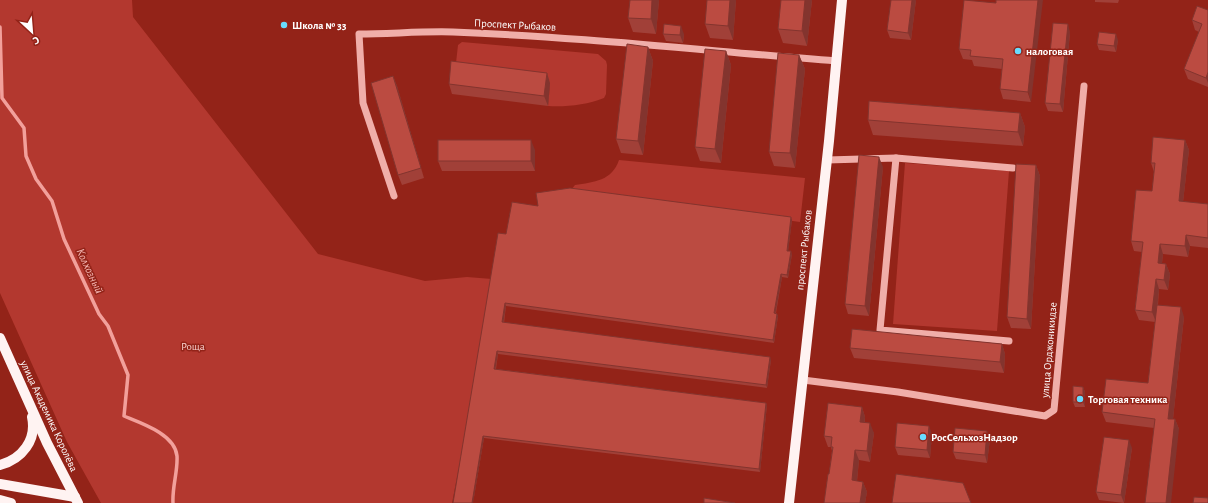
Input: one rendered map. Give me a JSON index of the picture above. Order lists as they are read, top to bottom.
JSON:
{
  "streets": {
    "main road": ["проспект Рыбаков", "улица Академика Королёва"],
    "street": ["Проспект Рыбаков", "улица Орджоникидзе"]
  },
  "crossings": [
    ["Проспект Рыбаков", "проспект Рыбаков"],
    ["проспект Рыбаков", "улица Орджоникидзе"]
  ],
  "water": ["Колхозный"],
  "parks": ["Роща"],
  "places": [
    "Школа № 33",
    "налоговая",
    "Торговая техника",
    "РосСельхозНадзор"
  ],
  "north": "bottom right"
}
